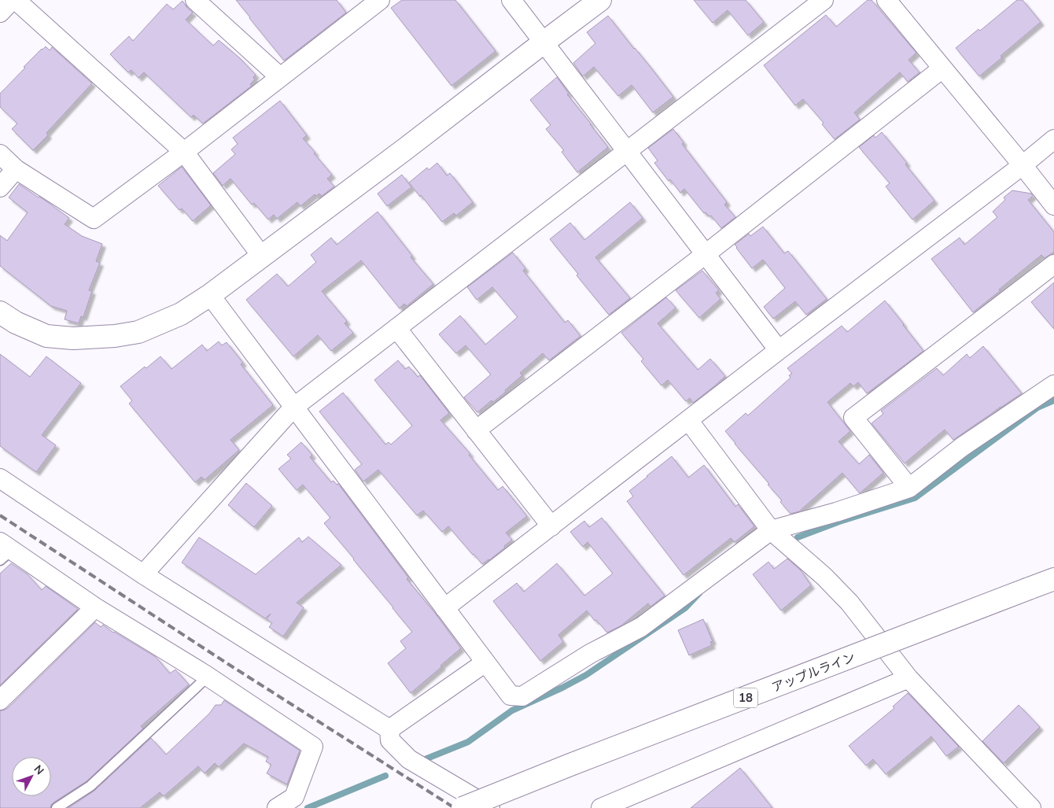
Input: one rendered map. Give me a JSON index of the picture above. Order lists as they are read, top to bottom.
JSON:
{
  "streets": {
    "main road": ["アップルライン", "18"]
  },
  "north": "top right"
}
